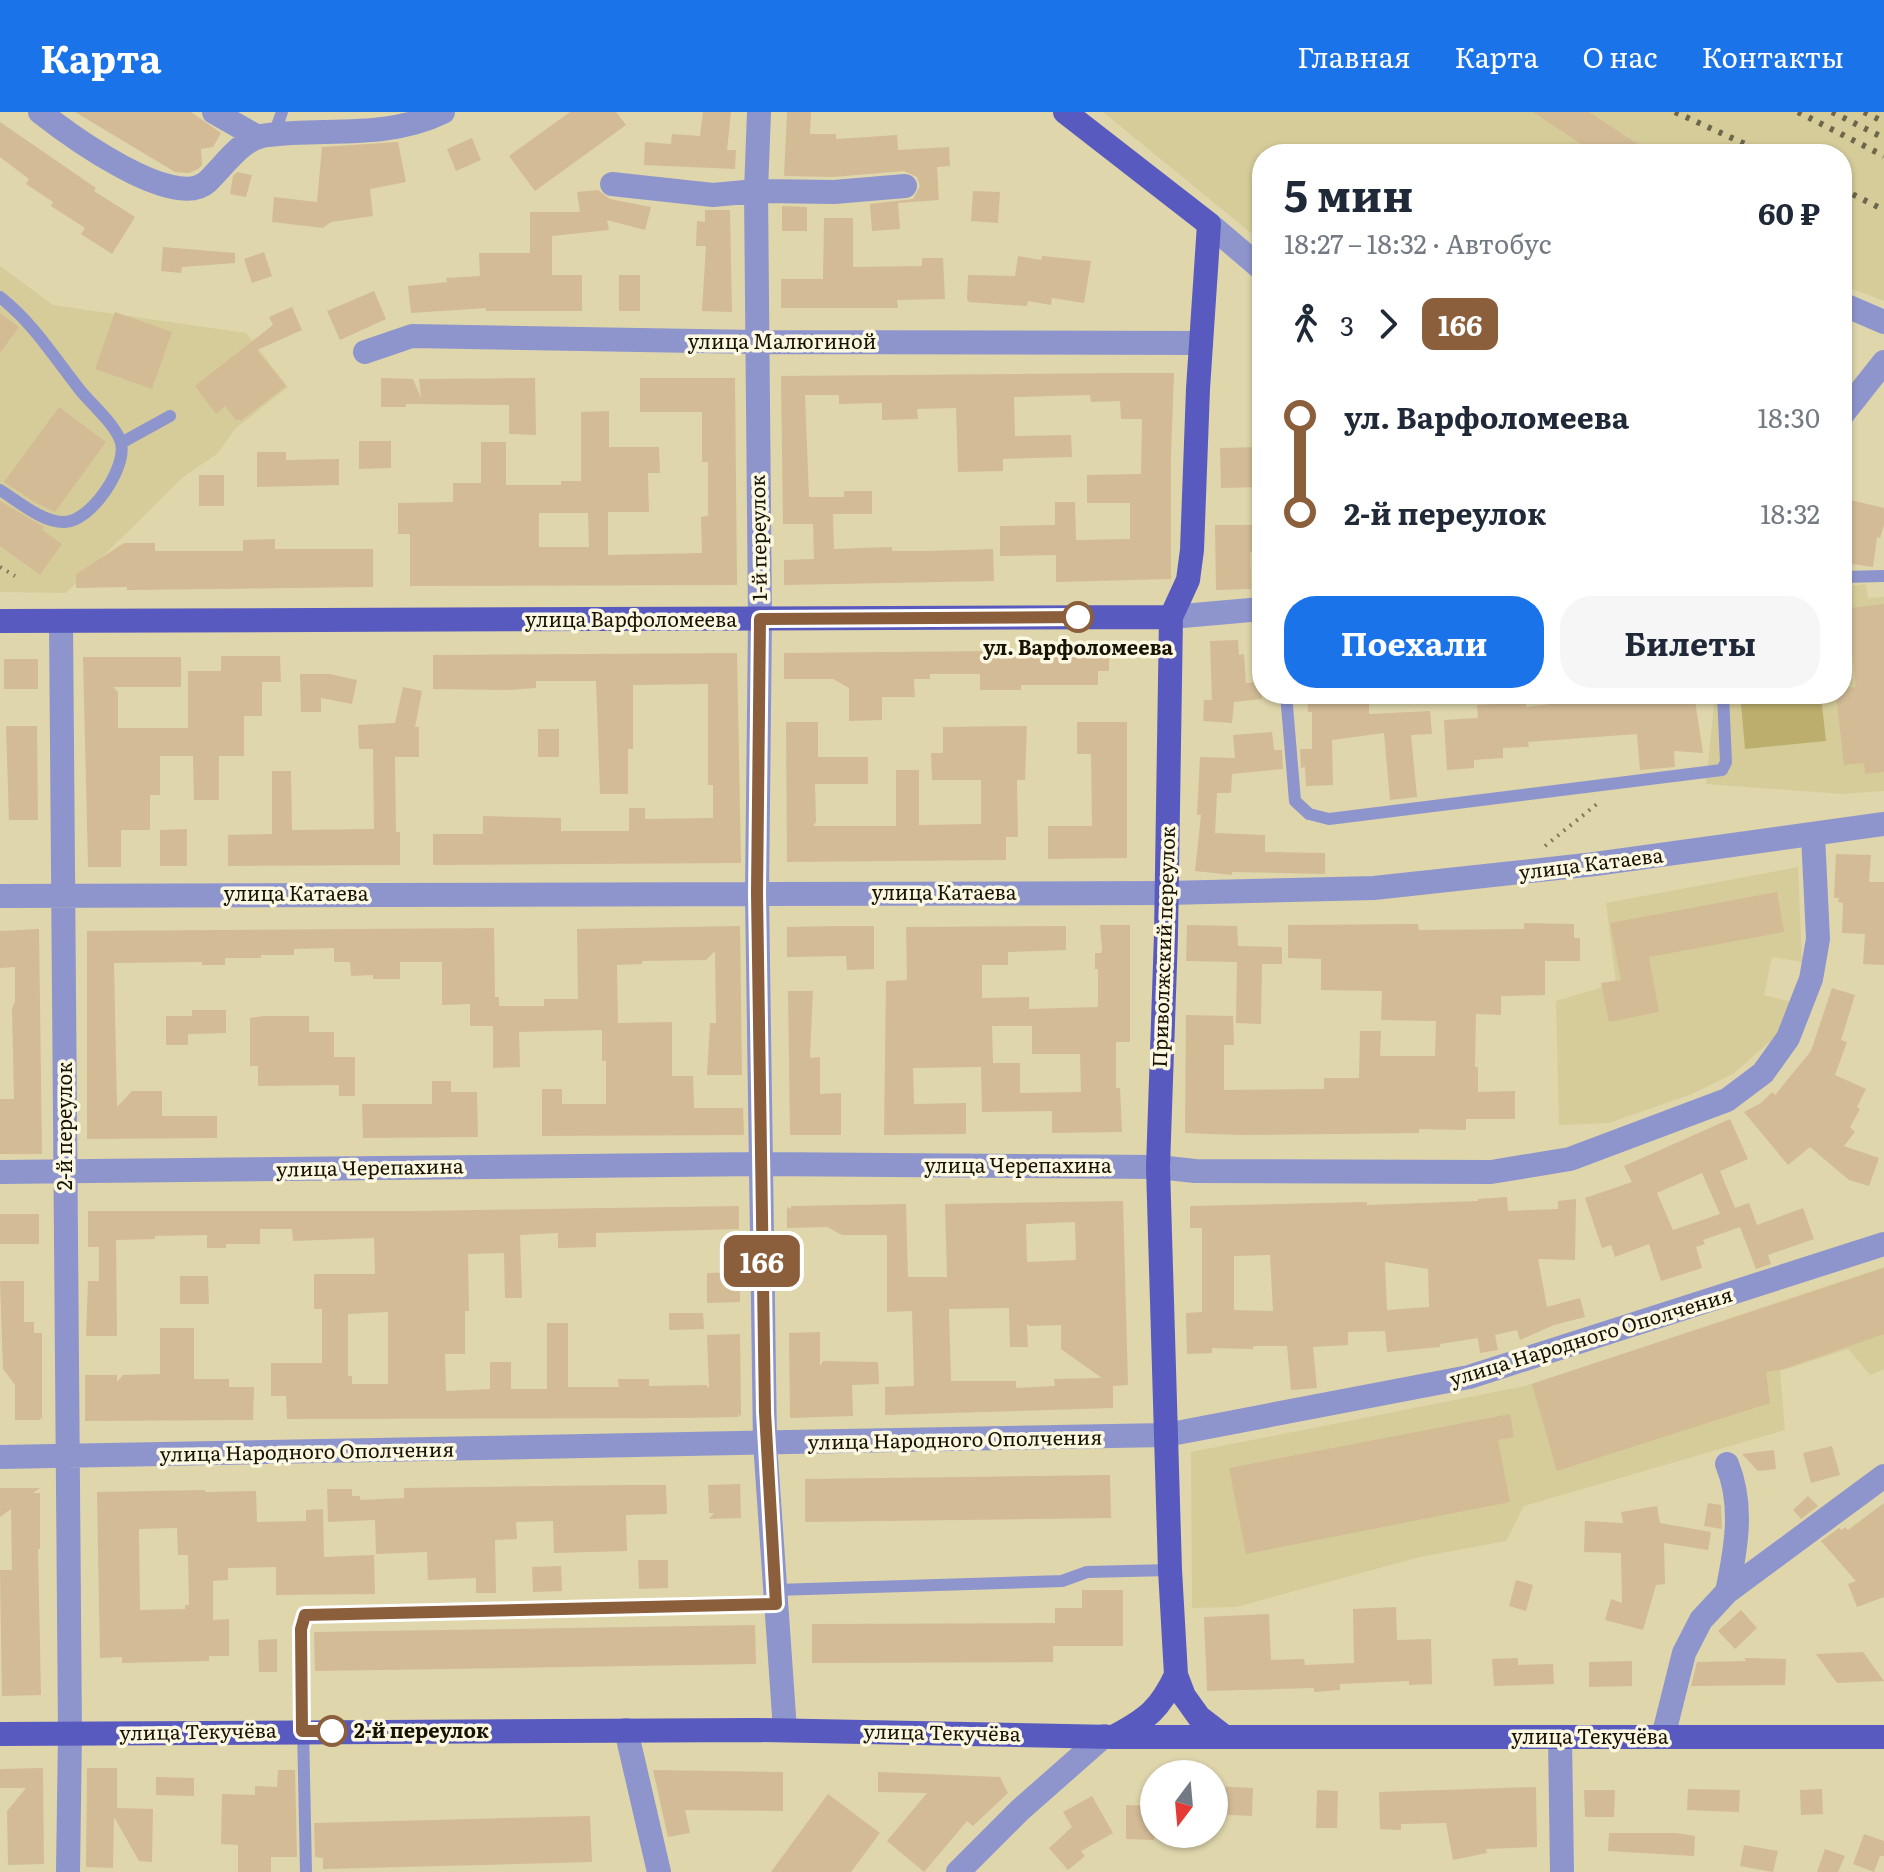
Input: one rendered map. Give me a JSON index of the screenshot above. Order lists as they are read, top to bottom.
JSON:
{
  "streets": {
    "main road": ["улица Варфоломеева", "Приволжский переулок", "улица Текучёва"],
    "street": [
      "улица Малюгиной",
      "1-й переулок",
      "улица Катаева",
      "2-й переулок",
      "улица Черепахина",
      "улица Народного Ополчения"
    ]
  },
  "crossings": [
    ["улица Малюгиной", "1-й переулок"],
    ["улица Малюгиной", "Приволжский переулок"],
    ["1-й переулок", "улица Варфоломеева"],
    ["1-й переулок", "улица Катаева"],
    ["1-й переулок", "улица Черепахина"],
    ["1-й переулок", "улица Народного Ополчения"],
    ["1-й переулок", "улица Текучёва"],
    ["улица Варфоломеева", "Приволжский переулок"],
    ["улица Варфоломеева", "2-й переулок"],
    ["улица Катаева", "Приволжский переулок"],
    ["улица Катаева", "2-й переулок"],
    ["улица Катаева", "улица Черепахина"],
    ["Приволжский переулок", "улица Черепахина"],
    ["Приволжский переулок", "улица Народного Ополчения"],
    ["Приволжский переулок", "улица Текучёва"],
    ["2-й переулок", "улица Черепахина"],
    ["2-й переулок", "улица Народного Ополчения"],
    ["2-й переулок", "улица Текучёва"]
  ],
  "places": ["ул. Варфоломеева", "2-й переулок"],
  "lines": ["bus line 166"],
  "north": "bottom",
  "page": {
    "header": "Карта",
    "nav": [
      "Главная",
      "Карта",
      "О нас",
      "Контакты"
    ],
    "on_map": "166",
    "heading": ["5 мин", "18:27 – 18:32 · Автобус", "60 ₽"],
    "legs": ["3", "166"],
    "list": [
      {
        "name": "ул. Варфоломеева",
        "value": "18:30"
      },
      {
        "name": "2-й переулок",
        "value": "18:32"
      }
    ],
    "buttons": ["Поехали", "Билеты"]
  }
}
